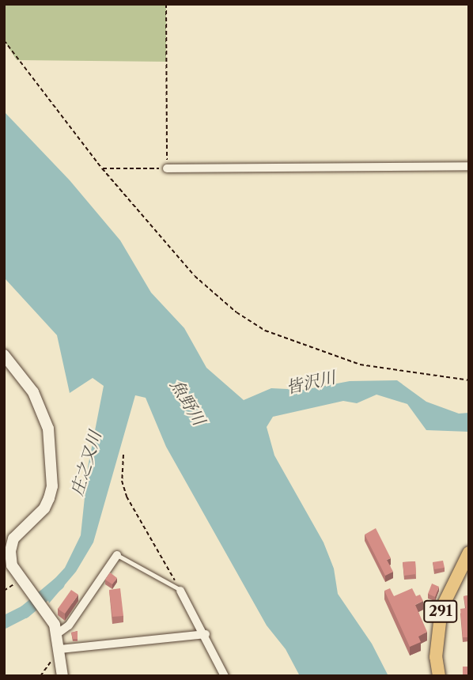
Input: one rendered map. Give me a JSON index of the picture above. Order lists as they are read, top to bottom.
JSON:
{
  "streets": {
    "highway": ["291"]
  },
  "water": ["皆沢川", "魚野川", "庄之又川"]
}
